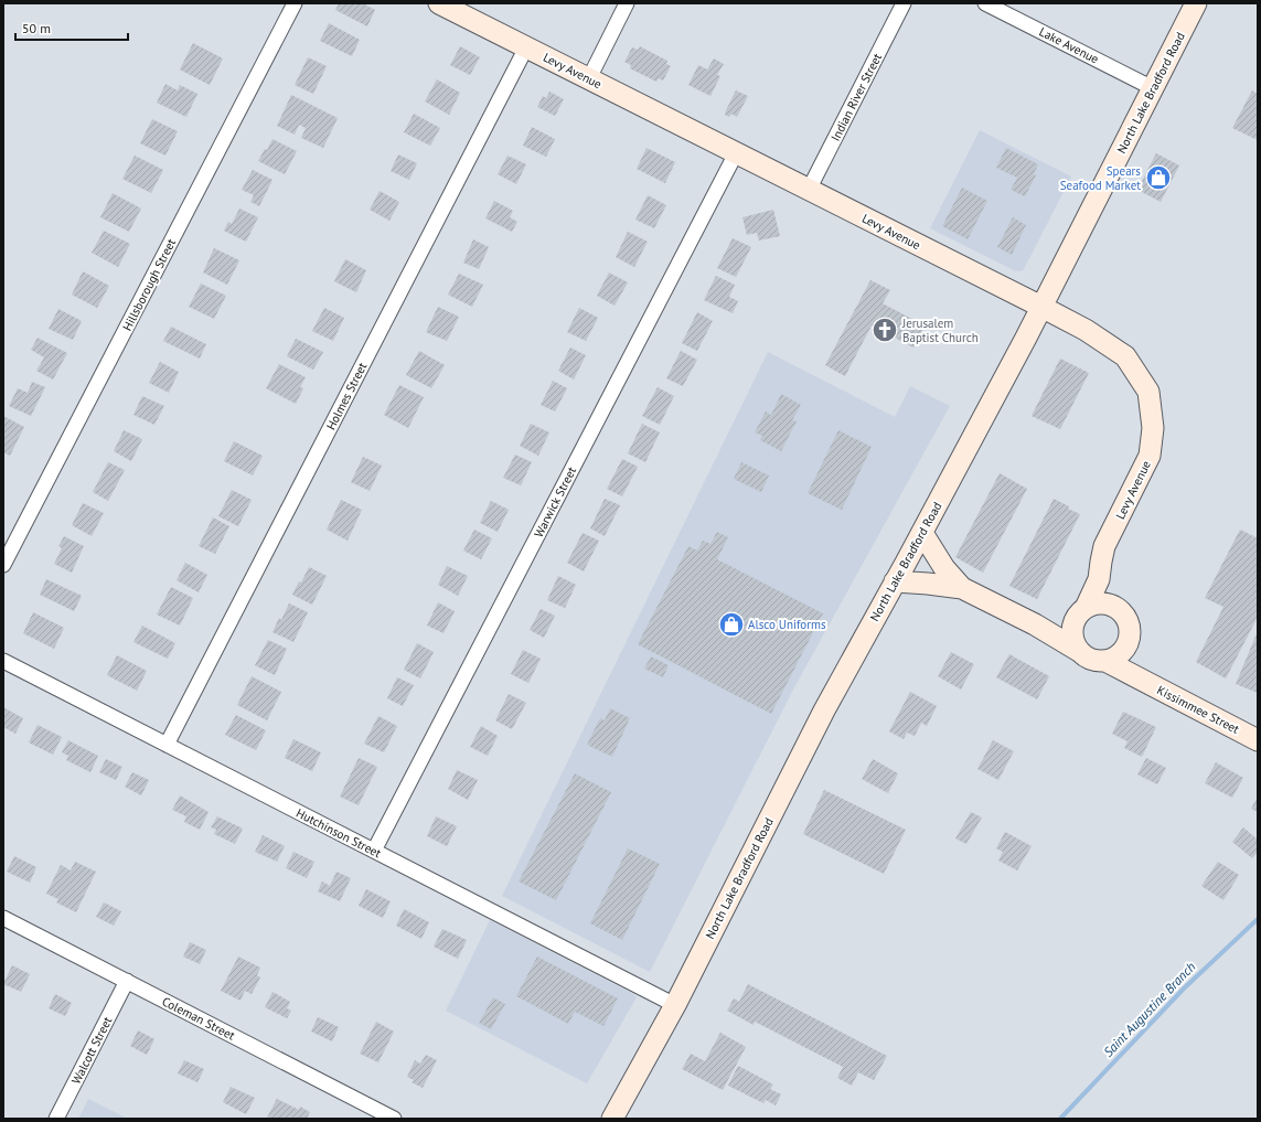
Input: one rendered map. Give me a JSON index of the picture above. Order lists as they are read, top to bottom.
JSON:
{
  "streets": {
    "street": [
      "Lake Avenue",
      "Levy Avenue",
      "North Lake Bradford Road",
      "Indian River Street",
      "Hillsborough Street",
      "Holmes Street",
      "Warwick Street",
      "Kissimmee Street",
      "Hutchinson Street",
      "Coleman Street",
      "Walcott Street"
    ]
  },
  "crossings": [
    ["Lake Avenue", "North Lake Bradford Road"],
    ["Levy Avenue", "North Lake Bradford Road"],
    ["Levy Avenue", "Indian River Street"],
    ["Levy Avenue", "Holmes Street"],
    ["Levy Avenue", "Warwick Street"],
    ["Levy Avenue", "Kissimmee Street"],
    ["North Lake Bradford Road", "Hutchinson Street"],
    ["Holmes Street", "Hutchinson Street"],
    ["Warwick Street", "Hutchinson Street"],
    ["Coleman Street", "Walcott Street"]
  ],
  "water": ["Saint Augustine Branch"],
  "places": {
    "shop": ["Spears Seafood Market", "Alsco Uniforms"],
    "church": ["Jerusalem Baptist Church"]
  },
  "scale_bar": "50 m"
}
